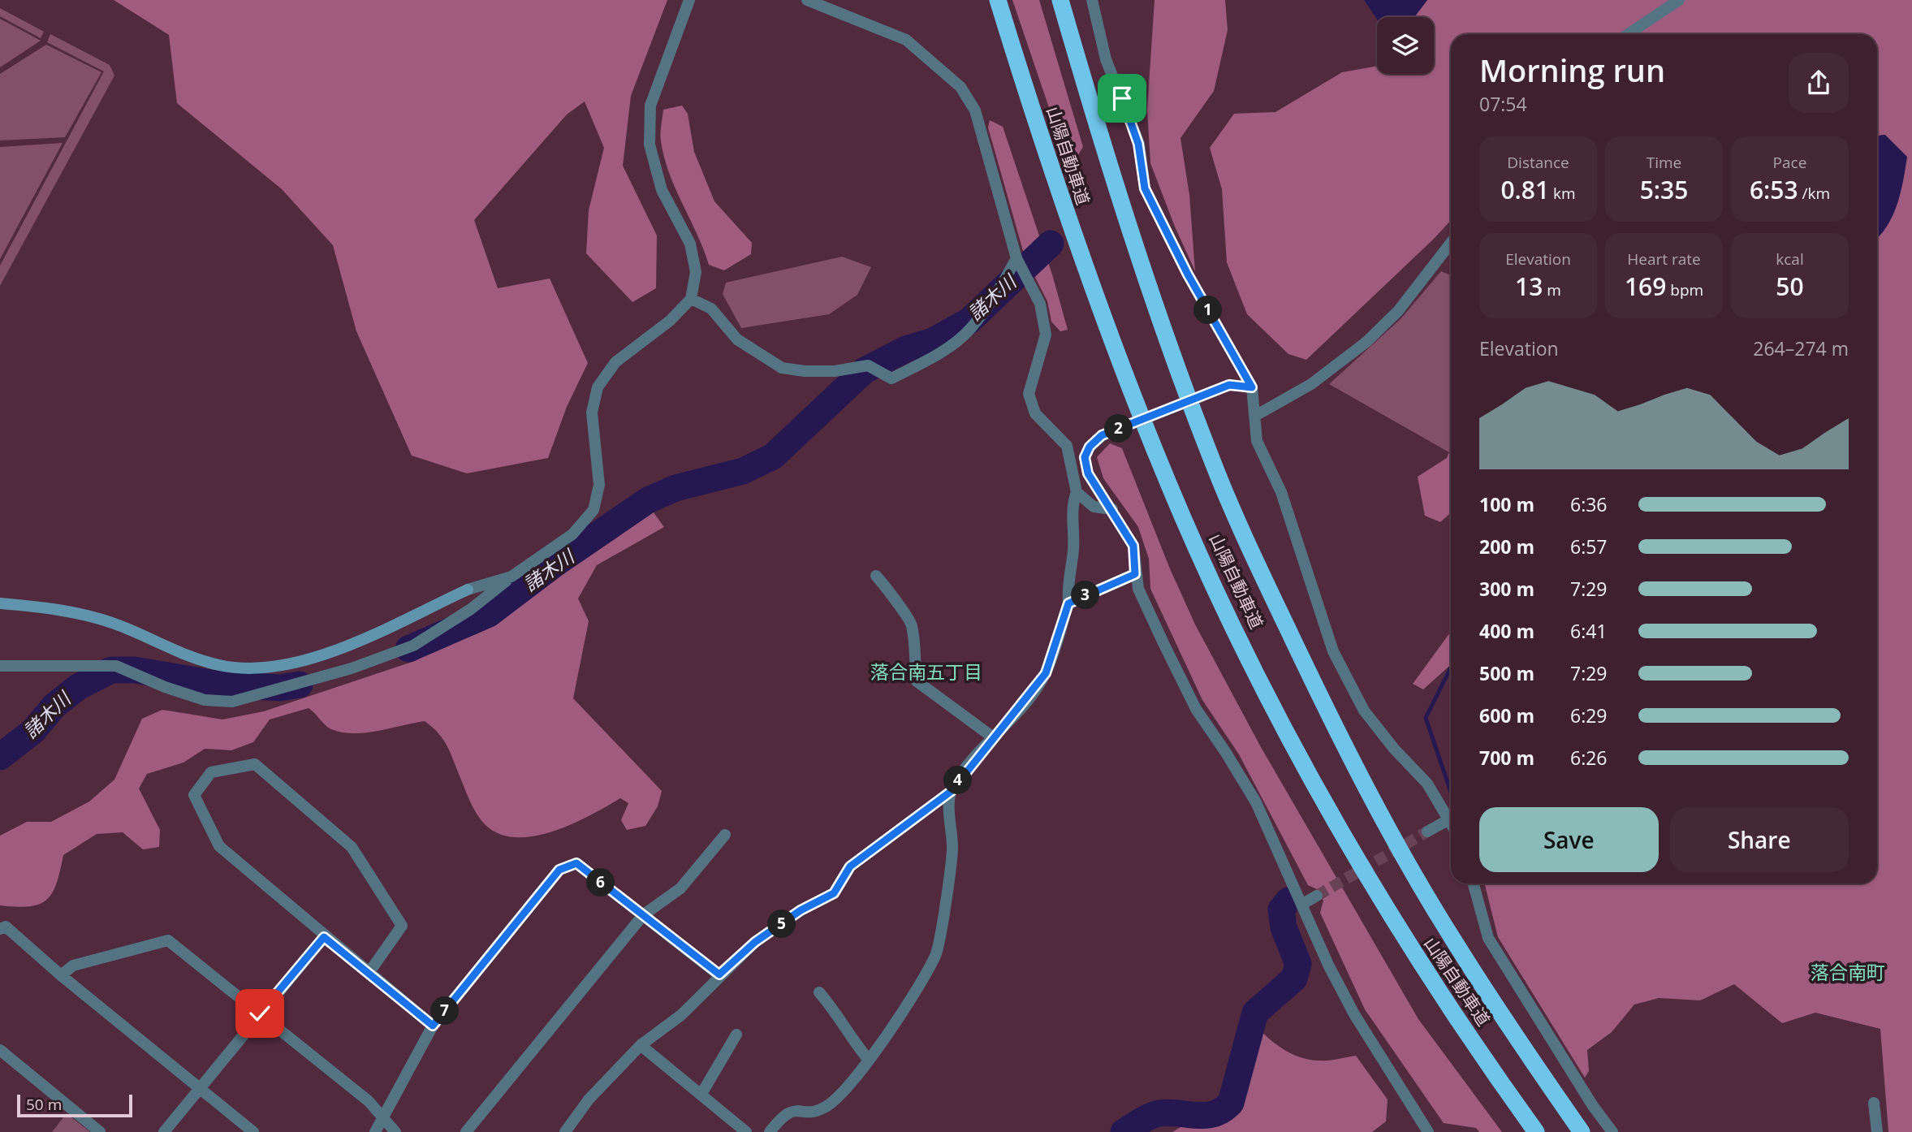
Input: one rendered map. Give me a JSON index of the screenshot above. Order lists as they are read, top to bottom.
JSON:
{
  "streets": {
    "highway": ["山陽自動車道"]
  },
  "districts": ["落合南五丁目", "落合南町"],
  "water": ["諸木川"],
  "scale_bar": "50 m",
  "page": {
    "heading": ["Morning run", "07:54"],
    "stats": [
      ["Distance", "0.81 km"],
      ["Time", "5:35"],
      ["Pace", "6:53 /km"],
      ["Elevation", "13 m"],
      ["Heart rate", "169 bpm"],
      ["kcal", "50"]
    ],
    "pins": [
      "1",
      "2",
      "3",
      "4",
      "6",
      "5",
      "7"
    ],
    "chart": ["Elevation", "264–274 m"],
    "list": [
      {
        "name": "100 m",
        "note": "6:36"
      },
      {
        "name": "200 m",
        "note": "6:57"
      },
      {
        "name": "300 m",
        "note": "7:29"
      },
      {
        "name": "400 m",
        "note": "6:41"
      },
      {
        "name": "500 m",
        "note": "7:29"
      },
      {
        "name": "600 m",
        "note": "6:29"
      },
      {
        "name": "700 m",
        "note": "6:26"
      }
    ],
    "buttons": ["Save", "Share"],
    "scale": "50 m"
  }
}
